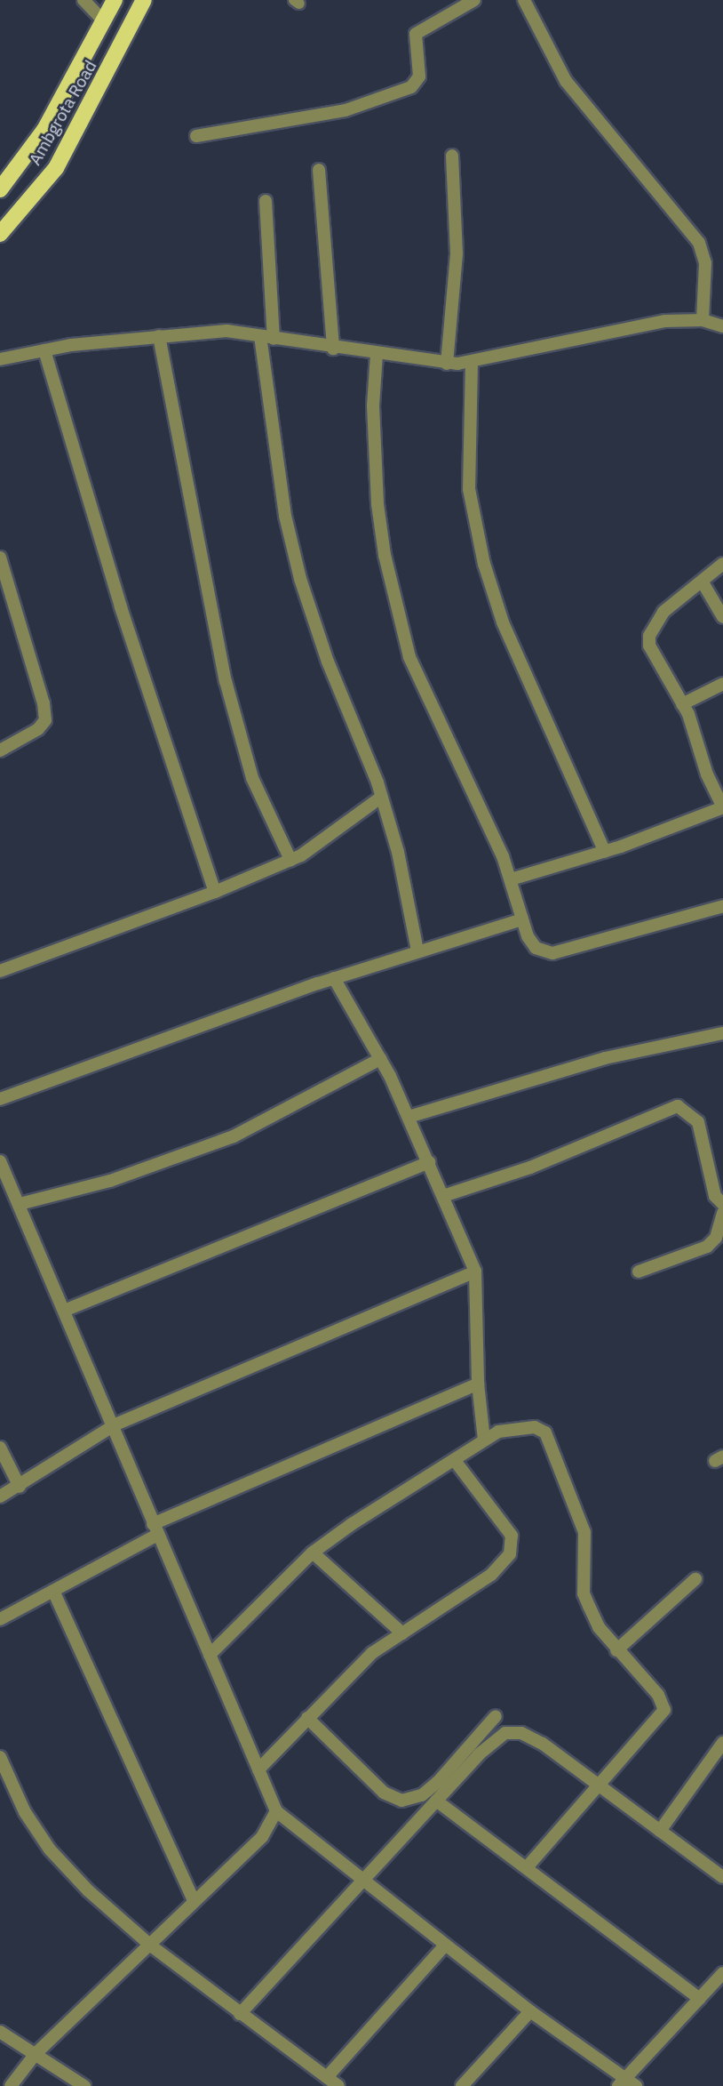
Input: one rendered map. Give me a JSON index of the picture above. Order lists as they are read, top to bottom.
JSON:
{
  "streets": {
    "main road": ["Ambgrota Road"]
  }
}
